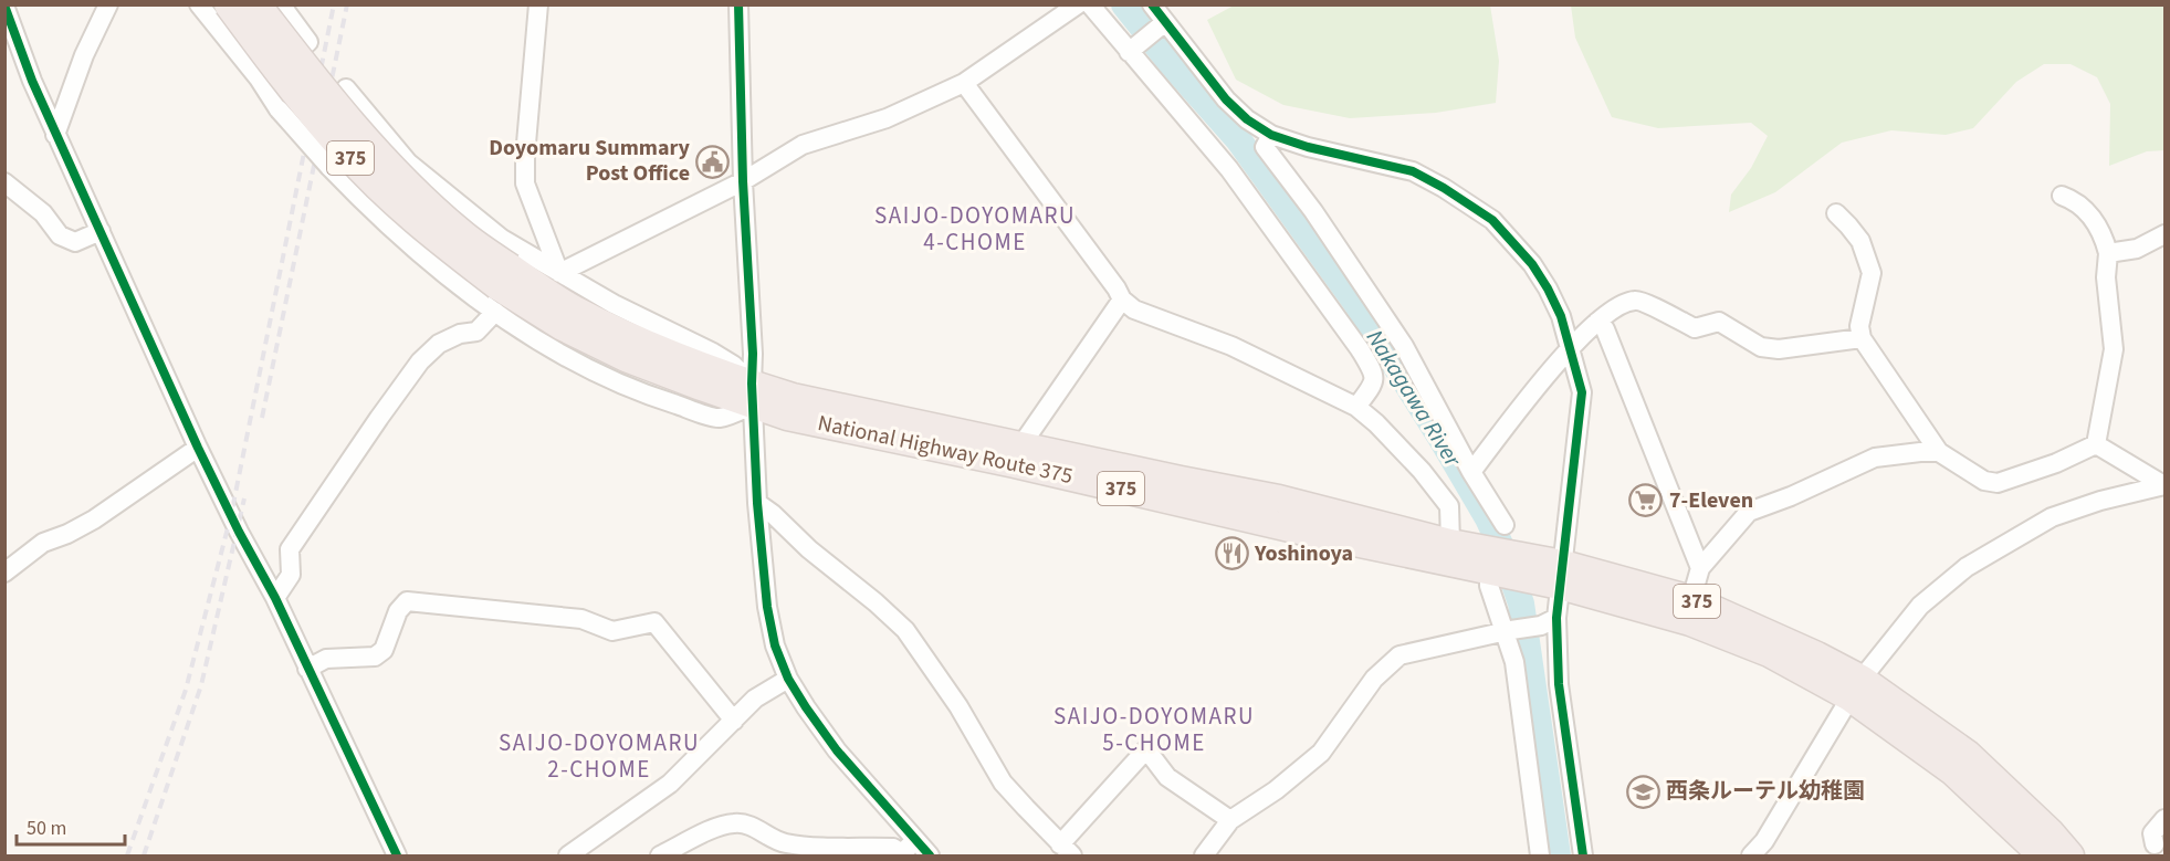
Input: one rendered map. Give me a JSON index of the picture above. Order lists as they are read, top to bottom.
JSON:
{
  "streets": {
    "highway": ["375", "National Highway Route 375"]
  },
  "districts": ["SAIJO-DOYOMARU 4-CHOME", "SAIJO-DOYOMARU 5-CHOME", "SAIJO-DOYOMARU 2-CHOME"],
  "water": ["Nakagawa River"],
  "places": {
    "public building": ["Doyomaru Summary Post Office"],
    "supermarket": ["7-Eleven"],
    "restaurant": ["Yoshinoya"],
    "school or university": ["西条ルーテル幼稚園"]
  },
  "scale_bar": "50 m"
}
